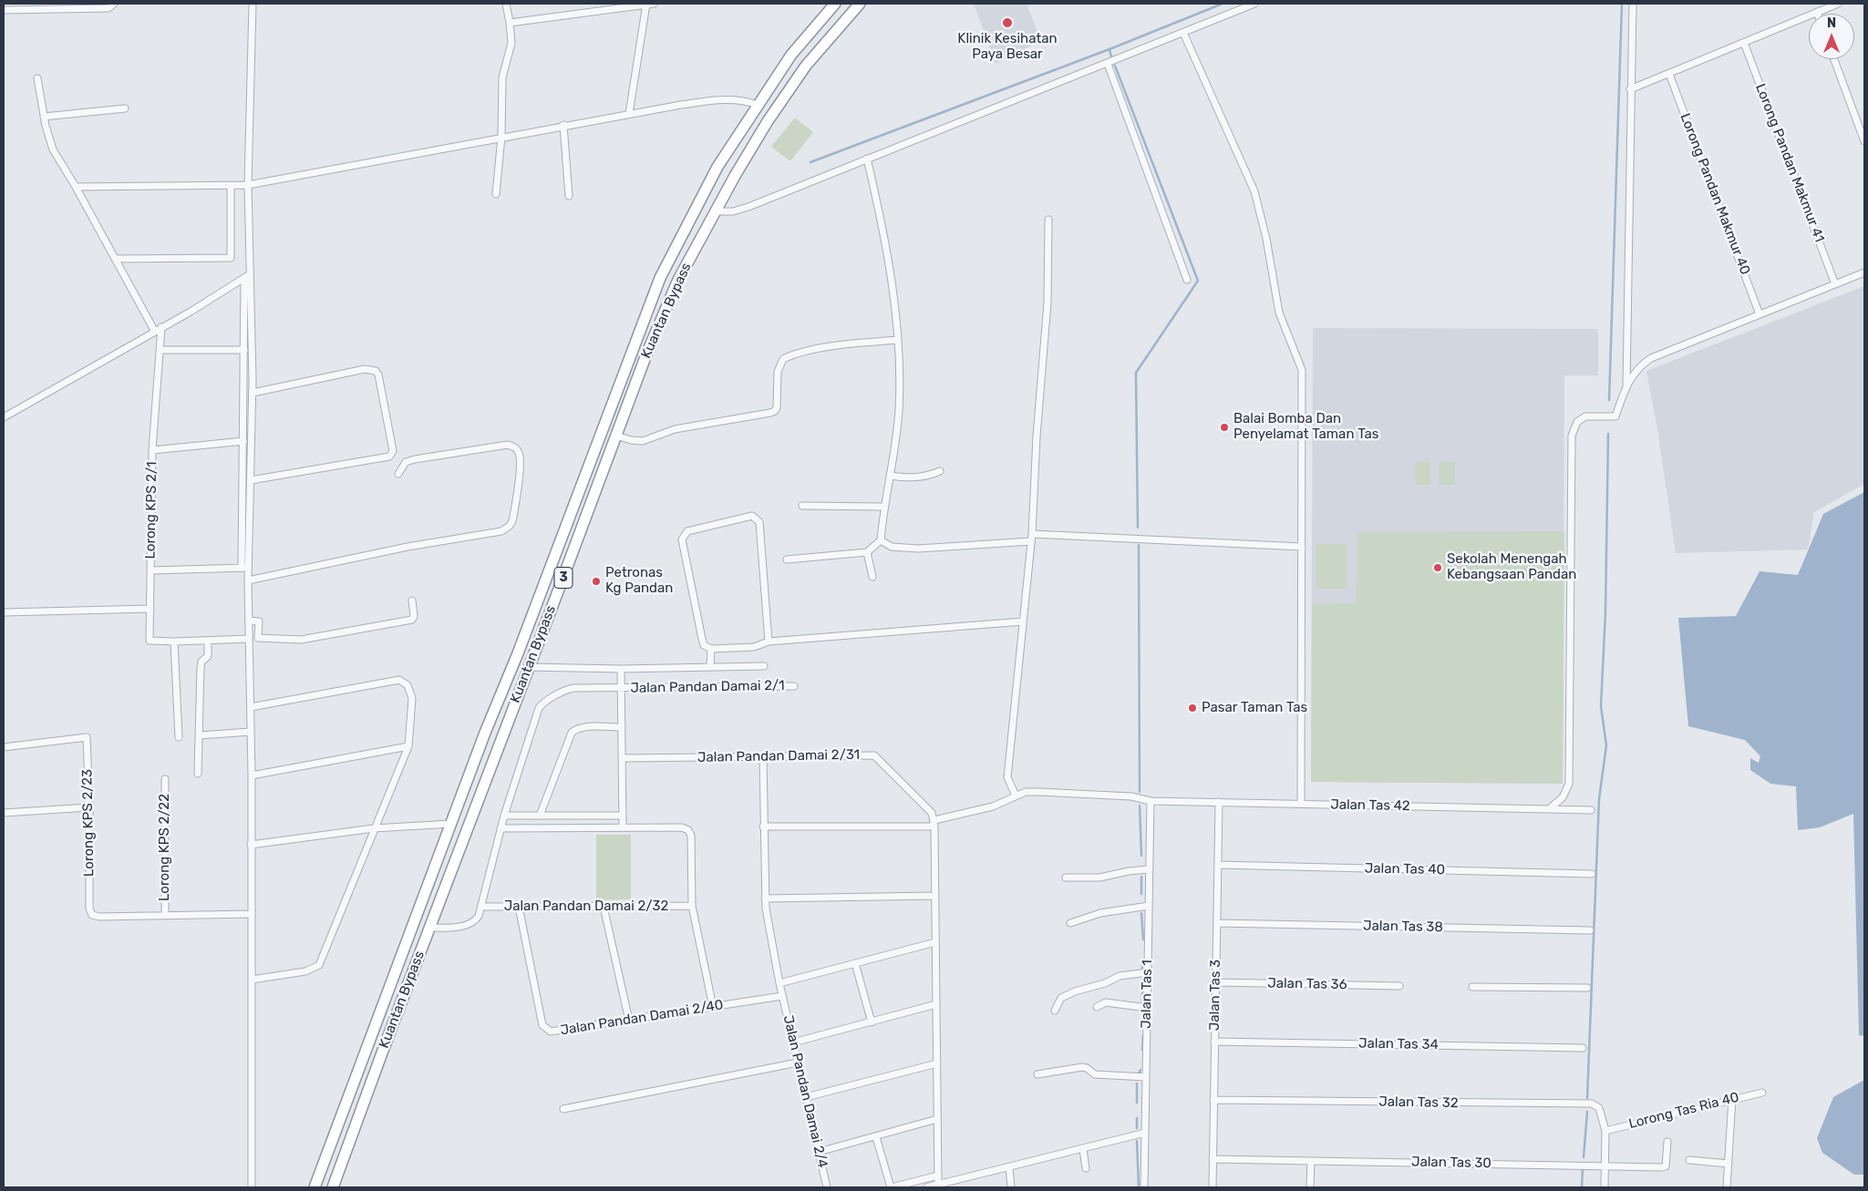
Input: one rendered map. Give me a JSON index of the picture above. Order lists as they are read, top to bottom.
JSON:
{
  "streets": {
    "highway": ["Kuantan Bypass", "3"],
    "street": [
      "Lorong Pandan Makmur 41",
      "Lorong Pandan Makmur 40",
      "Lorong KPS 2/1",
      "Jalan Pandan Damai 2/1",
      "Jalan Pandan Damai 2/31",
      "Jalan Tas 42",
      "Lorong KPS 2/23",
      "Lorong KPS 2/22",
      "Jalan Tas 40",
      "Jalan Pandan Damai 2/32",
      "Jalan Tas 38",
      "Jalan Tas 36",
      "Jalan Tas 1",
      "Jalan Tas 3",
      "Jalan Pandan Damai 2/40",
      "Jalan Tas 34",
      "Jalan Pandan Damai 2/4",
      "Jalan Tas 32",
      "Lorong Tas Ria 40",
      "Jalan Tas 30"
    ]
  },
  "crossings": [
    ["Jalan Pandan Damai 2/1", "Jalan Pandan Damai 2/32"],
    ["Jalan Pandan Damai 2/31", "Jalan Tas 42"],
    ["Jalan Pandan Damai 2/31", "Jalan Pandan Damai 2/4"],
    ["Jalan Tas 42", "Jalan Tas 1"],
    ["Jalan Tas 42", "Jalan Tas 3"],
    ["Jalan Tas 42", "Jalan Pandan Damai 2/4"],
    ["Lorong KPS 2/23", "Lorong KPS 2/22"],
    ["Jalan Tas 40", "Jalan Tas 3"],
    ["Jalan Pandan Damai 2/32", "Jalan Pandan Damai 2/40"],
    ["Jalan Tas 38", "Jalan Tas 3"],
    ["Jalan Tas 36", "Jalan Tas 3"],
    ["Jalan Tas 3", "Jalan Tas 34"],
    ["Jalan Tas 3", "Jalan Tas 32"],
    ["Jalan Tas 3", "Jalan Tas 30"],
    ["Jalan Pandan Damai 2/40", "Jalan Pandan Damai 2/4"],
    ["Jalan Tas 32", "Lorong Tas Ria 40"],
    ["Jalan Tas 32", "Jalan Tas 30"]
  ],
  "places": [
    "Klinik Kesihatan Paya Besar",
    "Balai Bomba Dan Penyelamat Taman Tas",
    "Sekolah Menengah Kebangsaan Pandan",
    "Petronas Kg Pandan",
    "Pasar Taman Tas"
  ],
  "north": "top"
}
